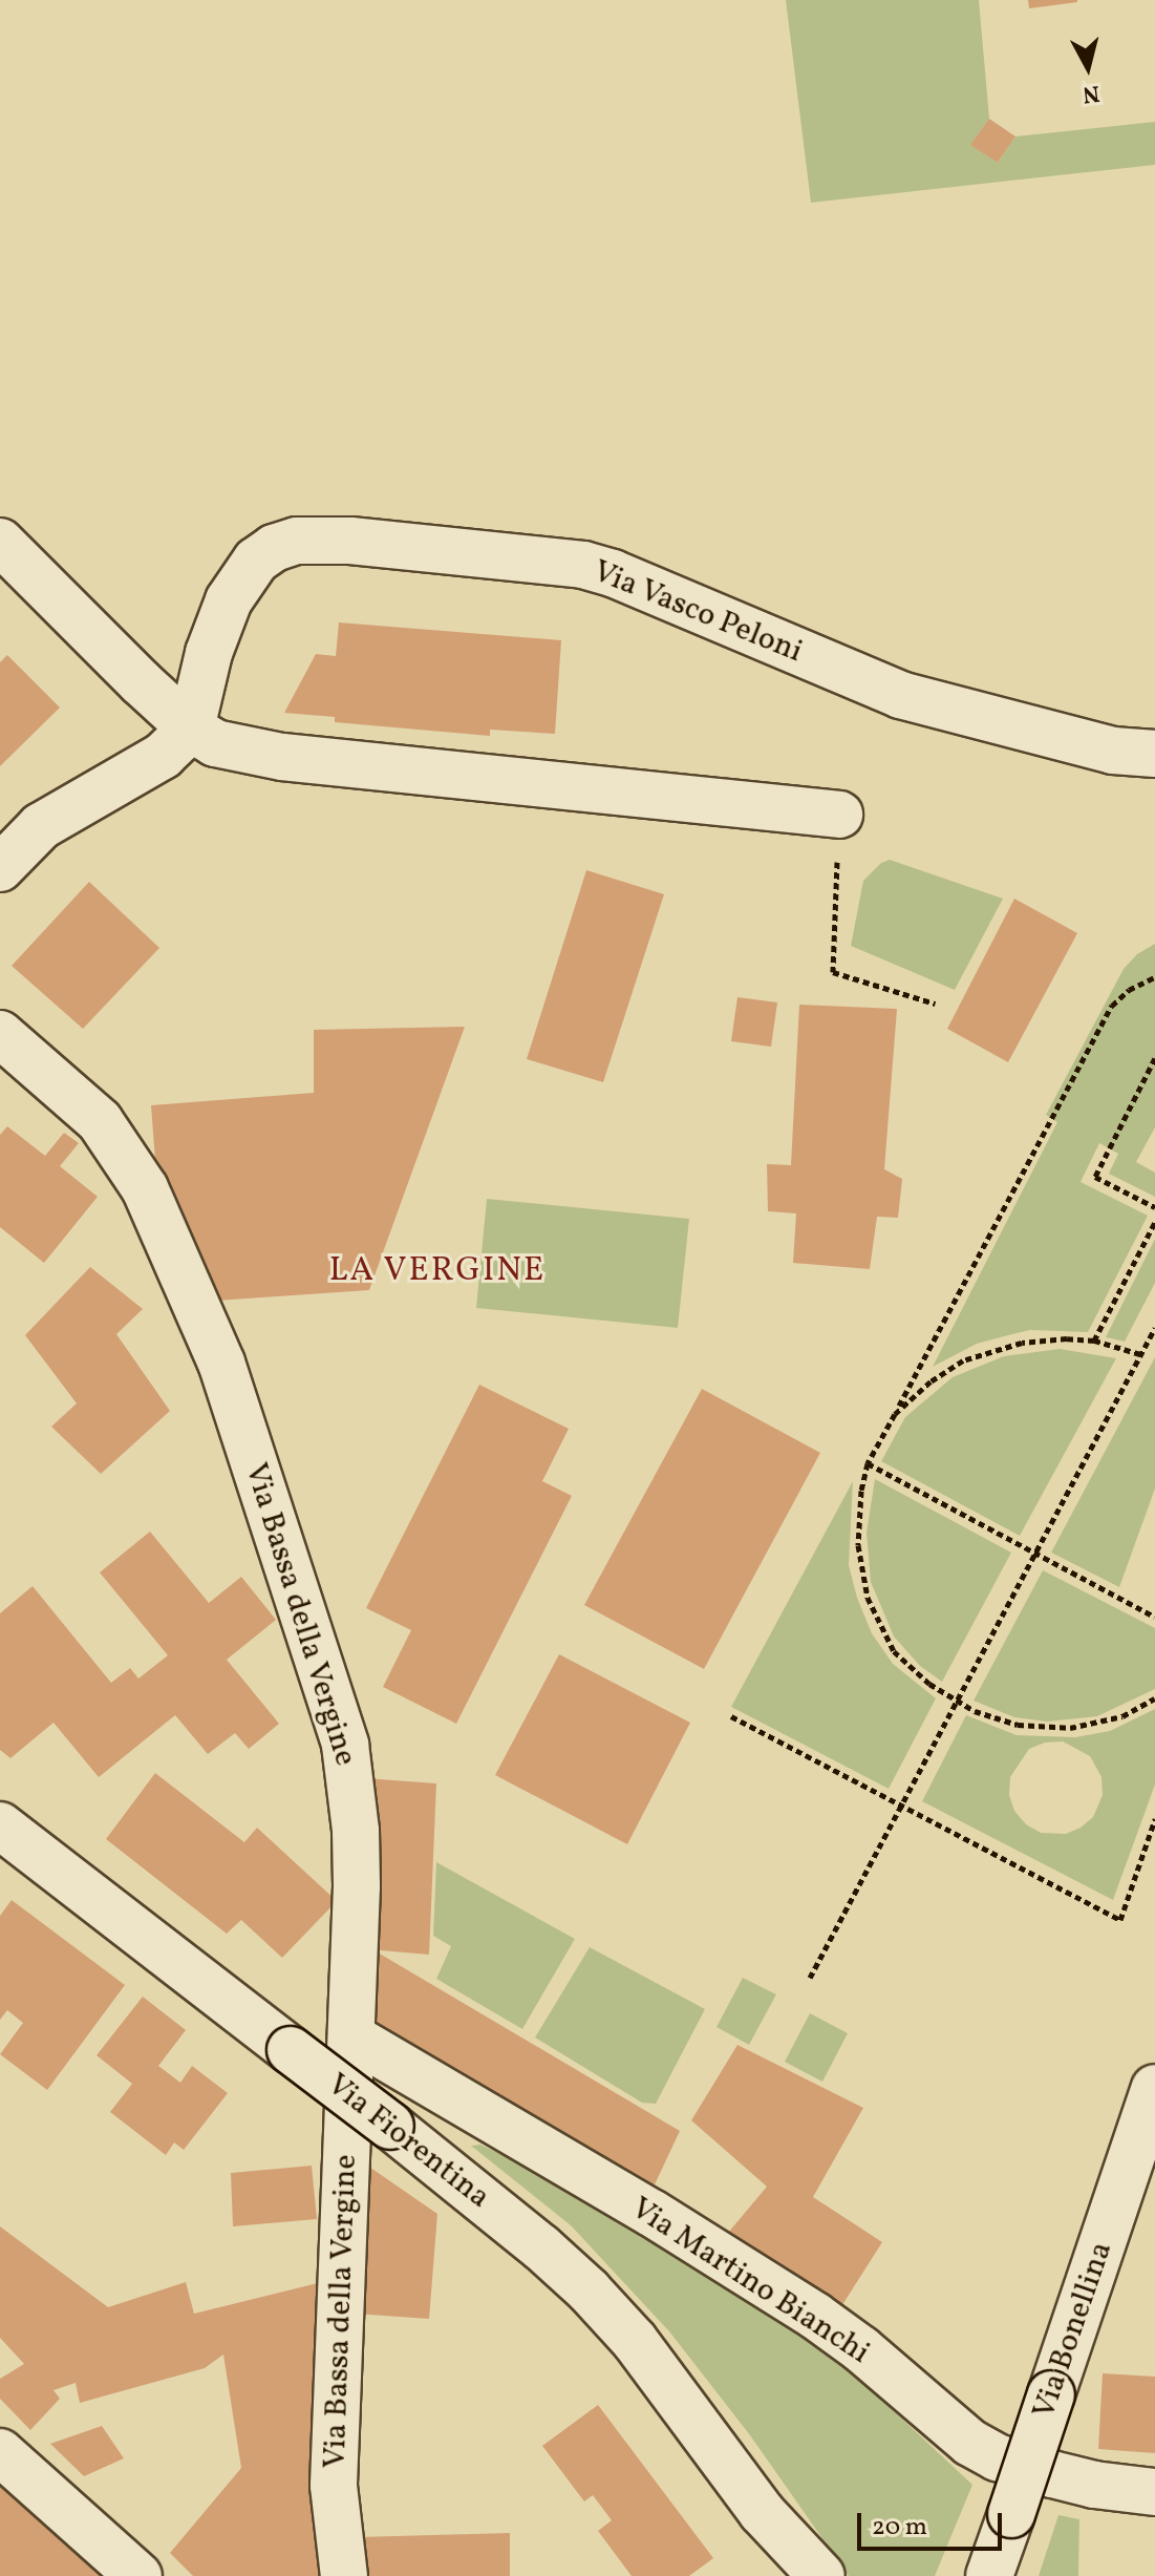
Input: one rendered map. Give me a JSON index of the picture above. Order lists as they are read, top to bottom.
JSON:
{
  "streets": {
    "street": [
      "Via Vasco Peloni",
      "Via Bassa della Vergine",
      "Via Fiorentina",
      "Via Martino Bianchi",
      "Via Bonellina"
    ]
  },
  "crossings": [
    ["Via Bassa della Vergine", "Via Martino Bianchi"]
  ],
  "districts": ["LA VERGINE"],
  "scale_bar": "20 m",
  "north": "bottom"
}
